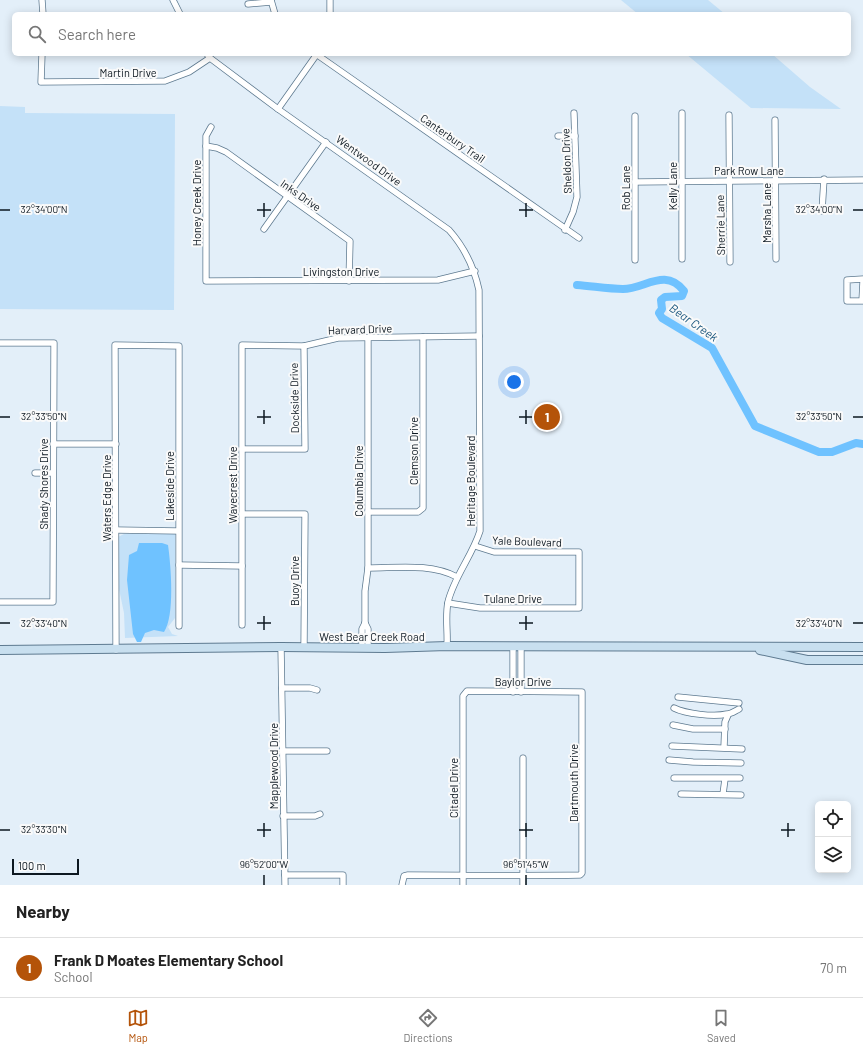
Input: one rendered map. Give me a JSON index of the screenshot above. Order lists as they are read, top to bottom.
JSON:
{
  "streets": {
    "main road": ["West Bear Creek Road"],
    "street": [
      "Martin Drive",
      "Canterbury Trail",
      "Wentwood Drive",
      "Sheldon Drive",
      "Park Row Lane",
      "Kelly Lane",
      "Rob Lane",
      "Inks Drive",
      "Honey Creek Drive",
      "Marsha Lane",
      "Sherrie Lane",
      "Livingston Drive",
      "Harvard Drive",
      "Dockside Drive",
      "Clemson Drive",
      "Columbia Drive",
      "Heritage Boulevard",
      "Shady Shores Drive",
      "Wavecrest Drive",
      "Lakeside Drive",
      "Waters Edge Drive",
      "Yale Boulevard",
      "Buoy Drive",
      "Tulane Drive",
      "Baylor Drive",
      "Mapplewood Drive",
      "Dartmouth Drive",
      "Citadel Drive"
    ]
  },
  "crossings": [
    ["Martin Drive", "Wentwood Drive"],
    ["Canterbury Trail", "Sheldon Drive"],
    ["Wentwood Drive", "Livingston Drive"],
    ["Wentwood Drive", "Heritage Boulevard"],
    ["Park Row Lane", "Kelly Lane"],
    ["Park Row Lane", "Rob Lane"],
    ["Park Row Lane", "Marsha Lane"],
    ["Park Row Lane", "Sherrie Lane"],
    ["Inks Drive", "Honey Creek Drive"],
    ["Inks Drive", "Livingston Drive"],
    ["Honey Creek Drive", "Livingston Drive"],
    ["Harvard Drive", "Dockside Drive"],
    ["Harvard Drive", "Clemson Drive"],
    ["Harvard Drive", "Columbia Drive"],
    ["Harvard Drive", "Heritage Boulevard"],
    ["Harvard Drive", "Wavecrest Drive"],
    ["Dockside Drive", "Wavecrest Drive"],
    ["Clemson Drive", "Columbia Drive"],
    ["Columbia Drive", "West Bear Creek Road"],
    ["Heritage Boulevard", "Yale Boulevard"],
    ["Heritage Boulevard", "Tulane Drive"],
    ["Heritage Boulevard", "West Bear Creek Road"],
    ["Wavecrest Drive", "Buoy Drive"],
    ["Lakeside Drive", "Waters Edge Drive"],
    ["Waters Edge Drive", "West Bear Creek Road"],
    ["Yale Boulevard", "Tulane Drive"],
    ["Buoy Drive", "West Bear Creek Road"],
    ["West Bear Creek Road", "Mapplewood Drive"],
    ["Baylor Drive", "Dartmouth Drive"],
    ["Baylor Drive", "Citadel Drive"]
  ],
  "water": ["Bear Creek"],
  "scale_bar": "100 m",
  "page": {
    "search": "Search here",
    "pins": "1",
    "scale": "100 m",
    "heading": "Nearby",
    "list": [
      {
        "mark": "1",
        "name": "Frank D Moates Elementary School",
        "note": "School",
        "value": "70 m"
      }
    ],
    "nav": ["Map", "Directions", "Saved"]
  },
  "coordinates": [
    "32°34'00\"N",
    "32°33'50\"N",
    "32°33'40\"N",
    "32°33'30\"N",
    "96°52'00\"W",
    "96°51'45\"W"
  ]
}
